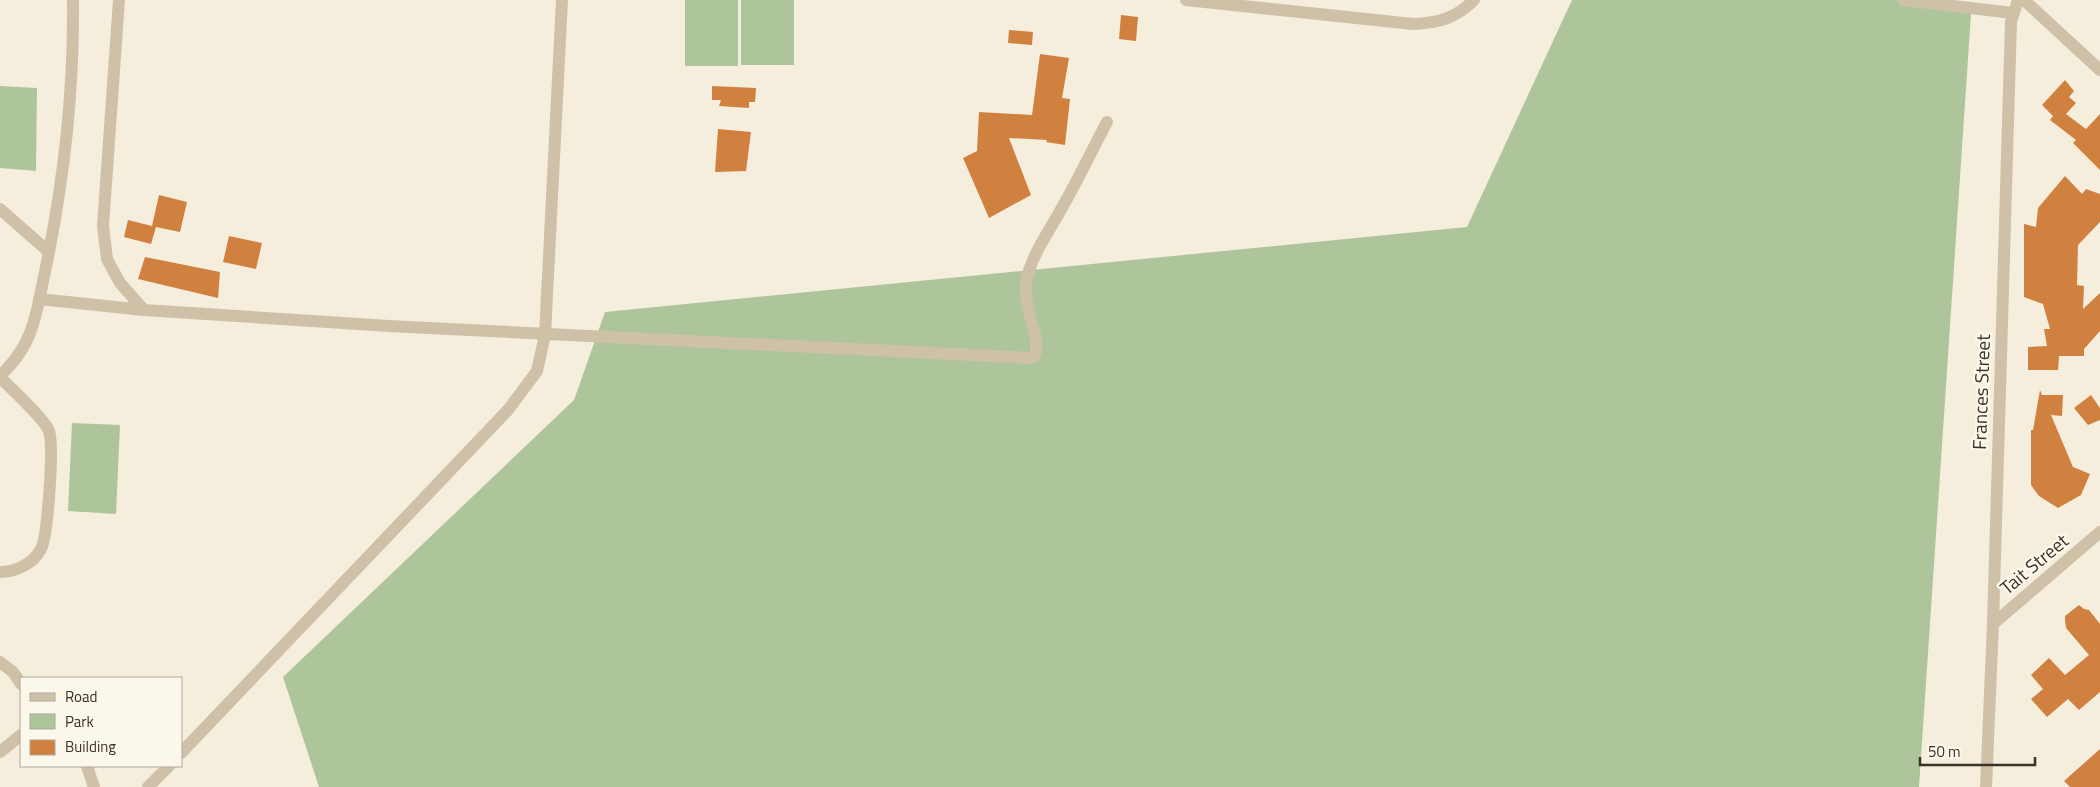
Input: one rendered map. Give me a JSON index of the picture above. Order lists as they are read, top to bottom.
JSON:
{
  "streets": {
    "street": ["Frances Street", "Tait Street"]
  },
  "crossings": [
    ["Frances Street", "Tait Street"]
  ],
  "legend": ["Road", "Park", "Building"],
  "scale_bar": "50 m"
}
